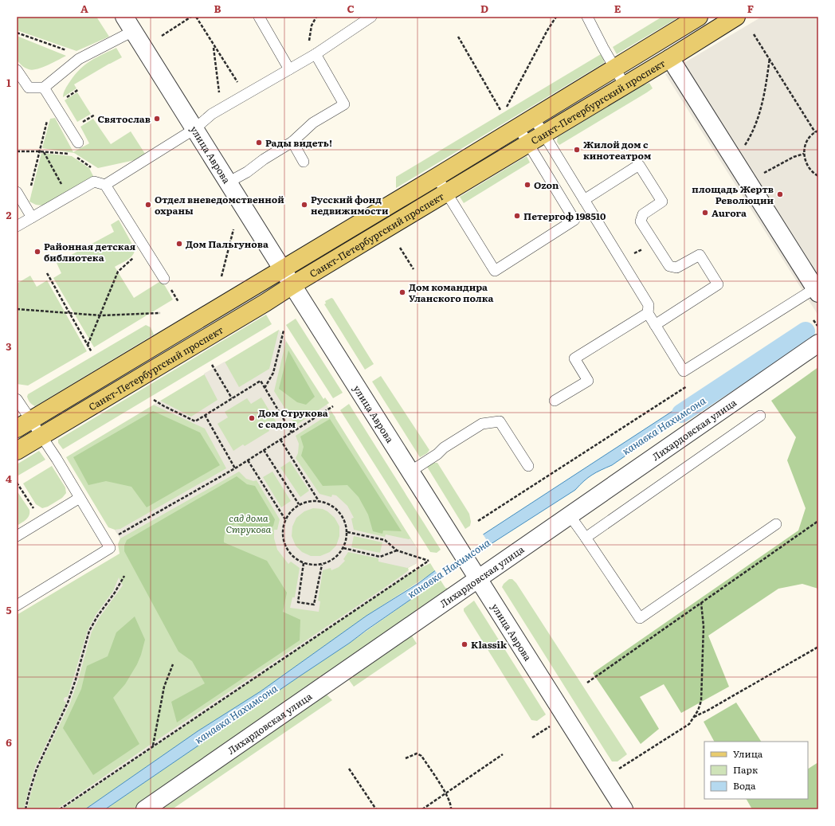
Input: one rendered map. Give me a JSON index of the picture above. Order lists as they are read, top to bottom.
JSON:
{
  "streets": {
    "main road": ["Санкт-Петербургский проспект"],
    "street": ["улица Аврова", "Лихардовская улица"]
  },
  "crossings": [
    ["Санкт-Петербургский проспект", "улица Аврова"],
    ["улица Аврова", "Лихардовская улица"]
  ],
  "water": ["канавка Нахимсона"],
  "parks": ["сад дома Струкова"],
  "places": [
    "Святослав",
    "Рады видеть!",
    "Жилой дом с кинотеатром",
    "Ozon",
    "площадь Жертв Революции",
    "Отдел вневедомственной охраны",
    "Русский фонд недвижимости",
    "Aurora",
    "Петергоф 198510",
    "Дом Пальгунова",
    "Районная детская библиотека",
    "Дом командира Уланского полка",
    "Дом Струкова с садом",
    "Klassik"
  ],
  "legend": ["Улица", "Парк", "Вода"],
  "grid": {
    "columns": [
      "A",
      "B",
      "C",
      "D",
      "E",
      "F"
    ],
    "rows": [
      "1",
      "2",
      "3",
      "4",
      "5",
      "6"
    ]
  }
}
